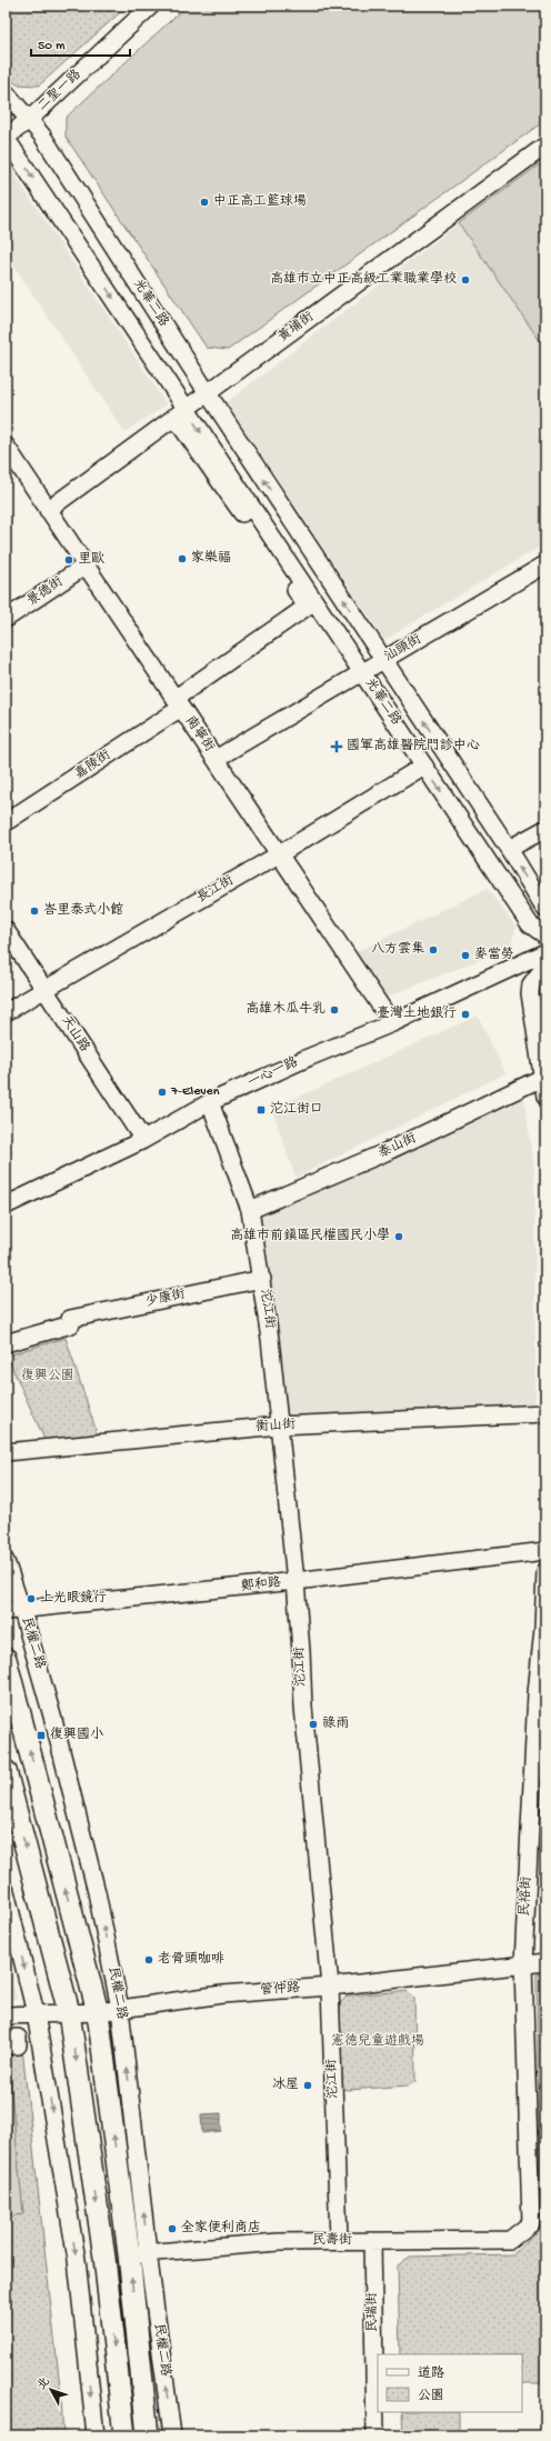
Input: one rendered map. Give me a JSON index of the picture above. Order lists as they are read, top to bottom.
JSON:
{
  "streets": {
    "main road": ["民權二路"],
    "street": [
      "二聖一路",
      "光華二路",
      "黃埔街",
      "景德街",
      "汕頭街",
      "南寧街",
      "嘉陵街",
      "長江街",
      "天山路",
      "一心一路",
      "泰山街",
      "少康街",
      "沱江街",
      "衡山街",
      "鄭和路",
      "民裕街",
      "管仲路",
      "民壽街",
      "民瑞街"
    ]
  },
  "crossings": [
    ["二聖一路", "光華二路"],
    ["光華二路", "黃埔街"],
    ["光華二路", "汕頭街"],
    ["光華二路", "長江街"],
    ["黃埔街", "南寧街"],
    ["景德街", "南寧街"],
    ["汕頭街", "南寧街"],
    ["南寧街", "嘉陵街"],
    ["南寧街", "長江街"],
    ["南寧街", "一心一路"],
    ["長江街", "天山路"],
    ["天山路", "一心一路"],
    ["一心一路", "沱江街"],
    ["泰山街", "沱江街"],
    ["少康街", "沱江街"],
    ["沱江街", "衡山街"],
    ["沱江街", "鄭和路"],
    ["沱江街", "管仲路"],
    ["沱江街", "民壽街"],
    ["鄭和路", "民權二路"],
    ["民權二路", "管仲路"],
    ["民權二路", "民壽街"],
    ["民裕街", "管仲路"],
    ["民裕街", "民壽街"],
    ["民壽街", "民瑞街"]
  ],
  "parks": ["復興公園", "憲德兒童遊戲場"],
  "places": {
    "other": [
      "中正高工籃球場",
      "高雄市立中正高級工業職業學校",
      "家樂福",
      "里歐",
      "峇里泰式小館",
      "八方雲集",
      "麥當勞",
      "高雄木瓜牛乳",
      "臺灣土地銀行",
      "7-Eleven",
      "高雄市前鎮區民權國民小學",
      "上光眼鏡行",
      "祿雨",
      "老骨頭咖啡",
      "冰屋",
      "全家便利商店"
    ],
    "health": ["國軍高雄醫院門診中心"],
    "transit": ["沱江街口", "復興國小"]
  },
  "legend": ["道路", "公園"],
  "scale_bar": "50 m",
  "north": "top left"
}
